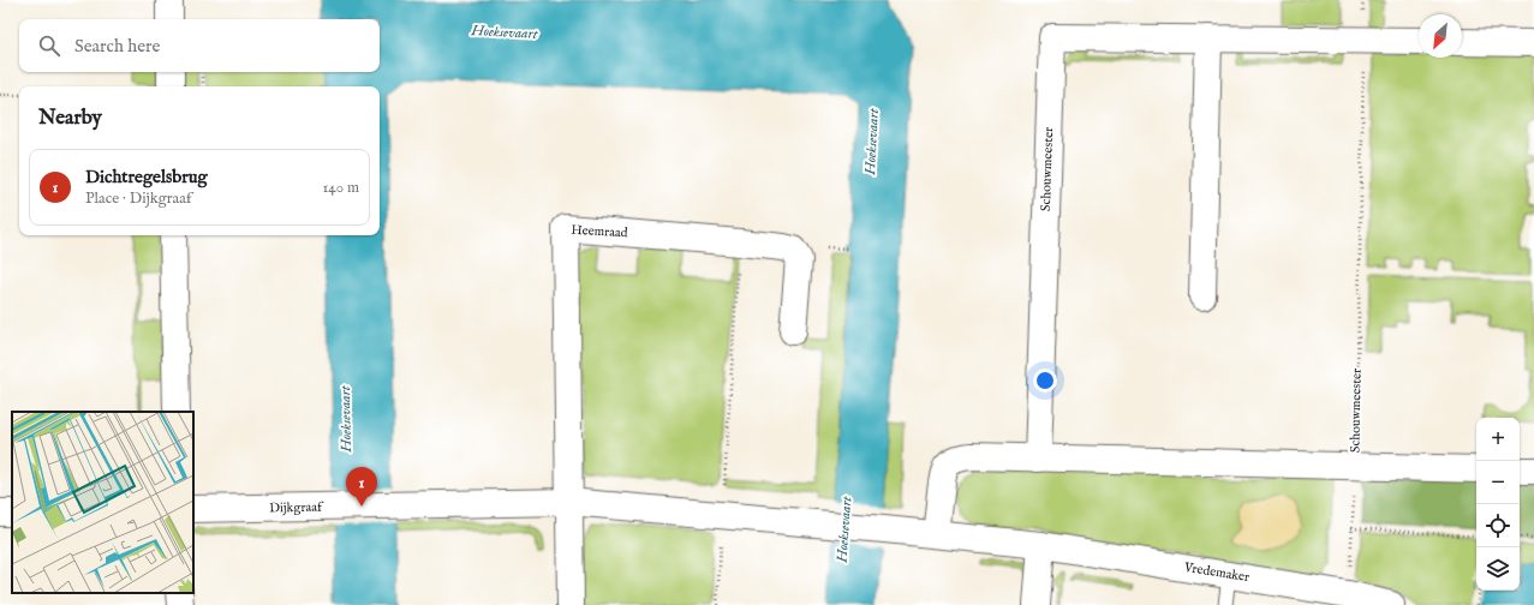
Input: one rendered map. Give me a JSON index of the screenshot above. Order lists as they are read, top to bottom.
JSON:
{
  "streets": {
    "street": [
      "Schouwmeester",
      "Heemraad",
      "Dijkgraaf",
      "Vredemaker"
    ]
  },
  "crossings": [
    ["Schouwmeester", "Vredemaker"],
    ["Heemraad", "Dijkgraaf"]
  ],
  "water": ["Hoeksevaart"],
  "north": "bottom left",
  "page": {
    "search": "Search here",
    "heading": "Nearby",
    "list": [
      {
        "mark": "1",
        "name": "Dichtregelsbrug",
        "note": "Place · Dijkgraaf",
        "value": "140 m"
      }
    ],
    "map_buttons": ["+", "−"],
    "pins": "1"
  }
}
